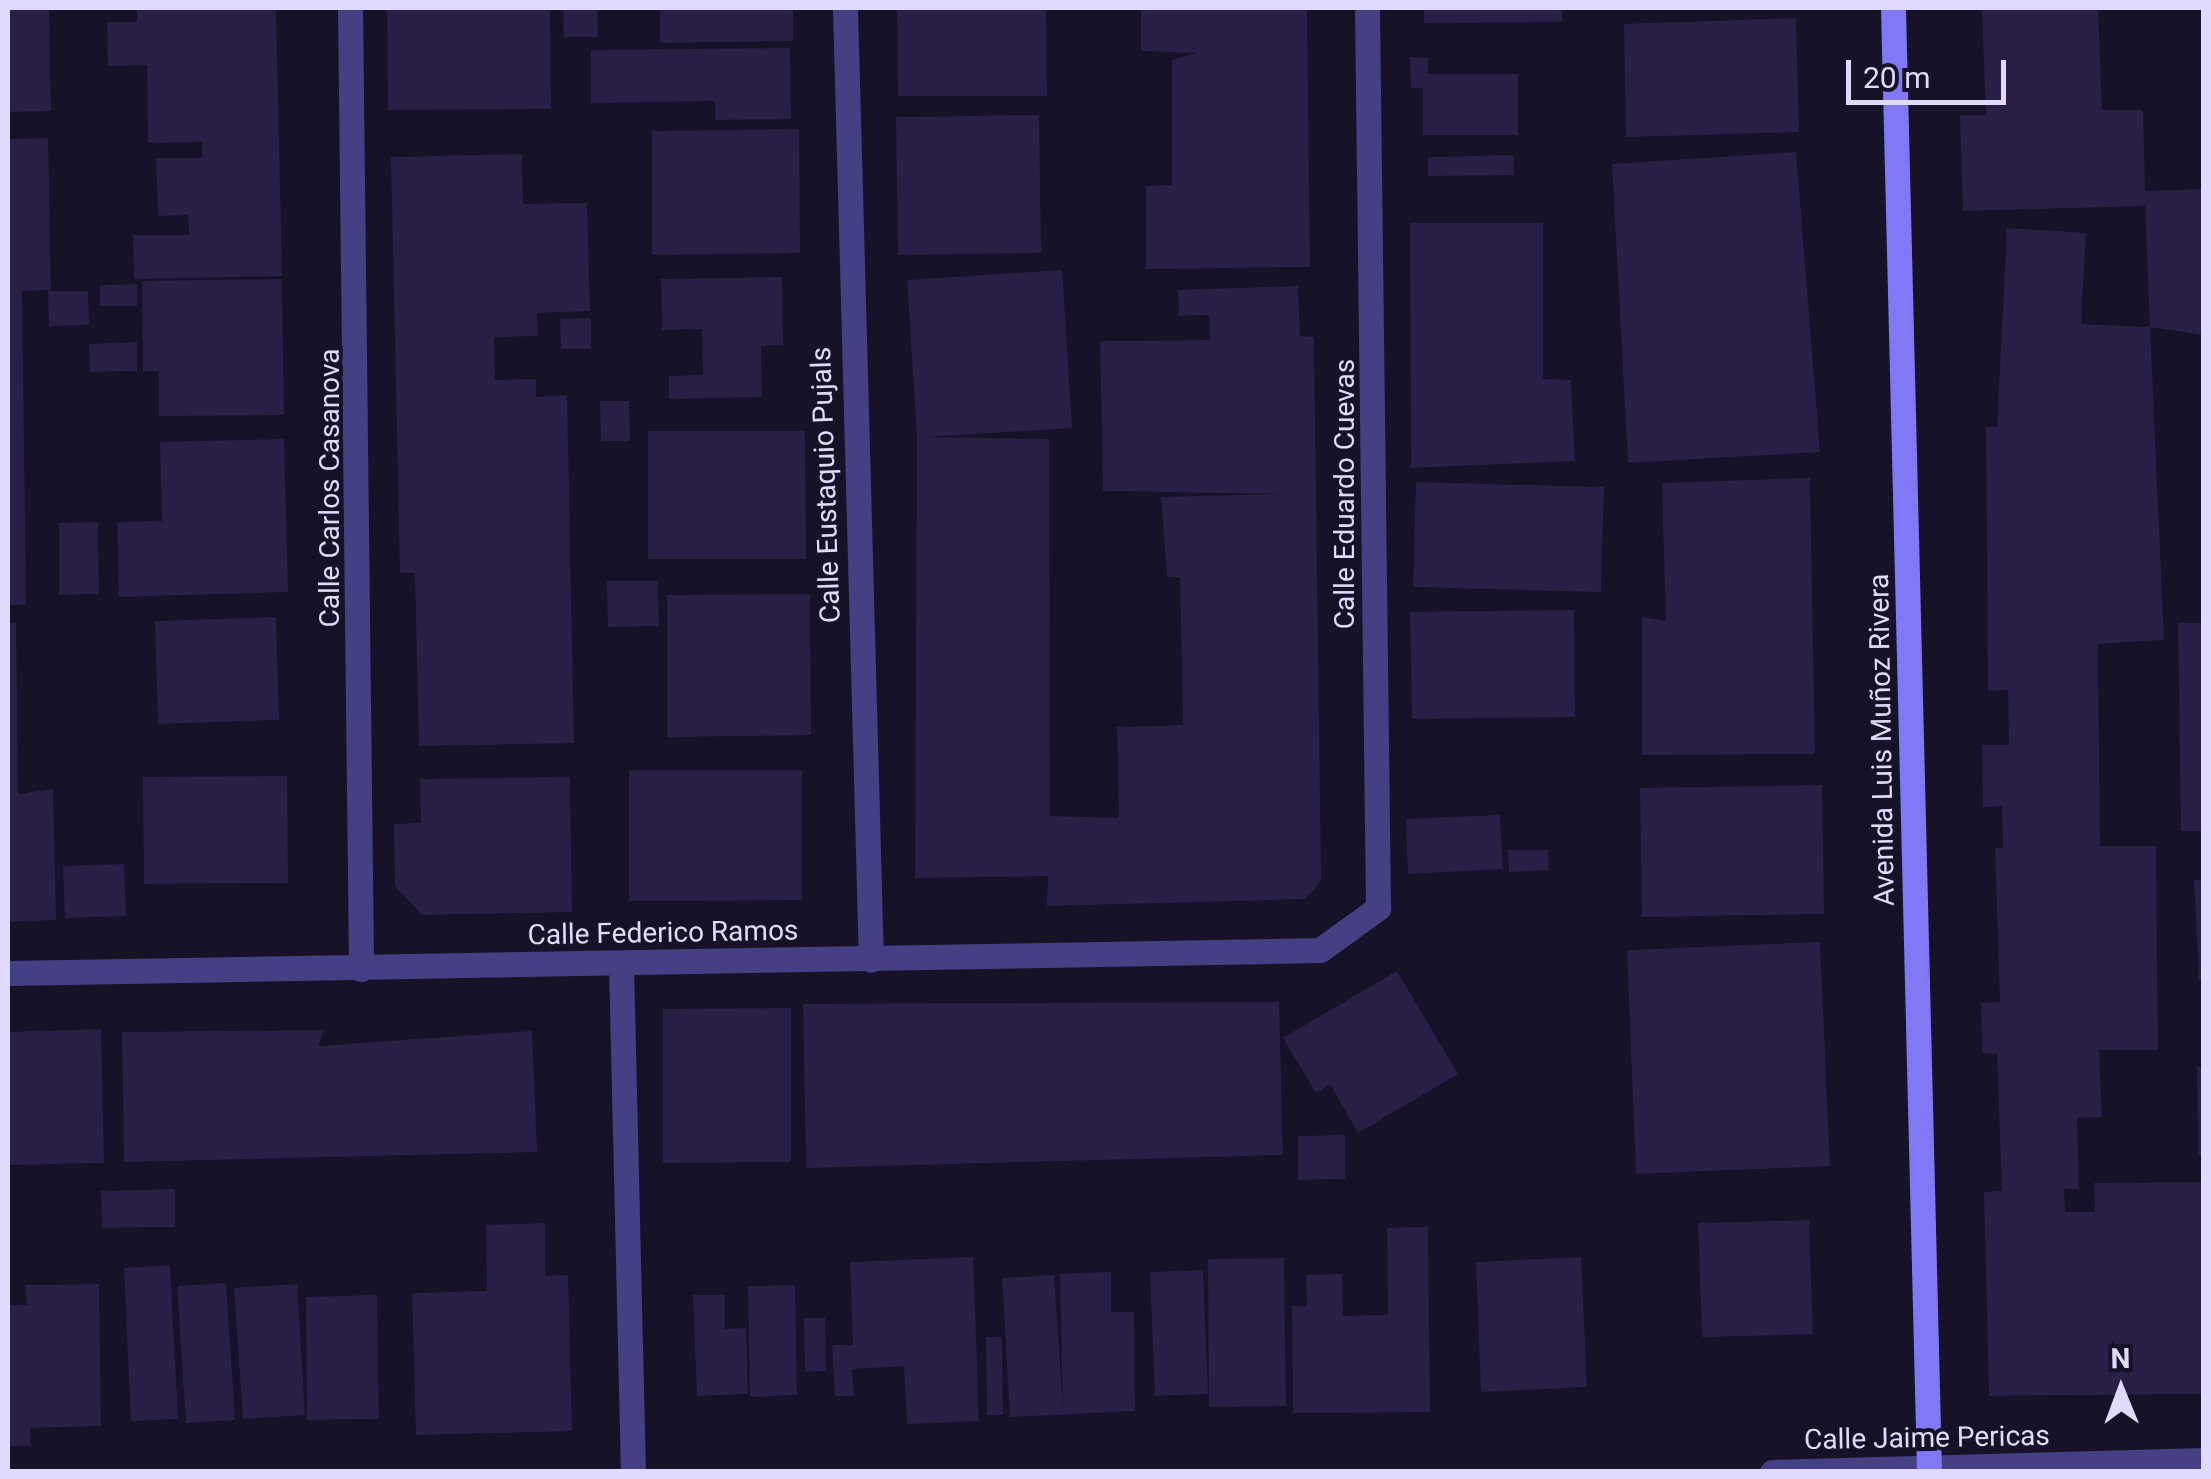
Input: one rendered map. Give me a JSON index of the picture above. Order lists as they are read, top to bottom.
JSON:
{
  "streets": {
    "street": [
      "Calle Eustaquio Pujals",
      "Calle Carlos Casanova",
      "Calle Eduardo Cuevas",
      "Avenida Luis Muñoz Rivera",
      "Calle Federico Ramos",
      "Calle Jaime Pericas"
    ]
  },
  "crossings": [
    ["Calle Eustaquio Pujals", "Calle Federico Ramos"],
    ["Calle Carlos Casanova", "Calle Federico Ramos"],
    ["Calle Eduardo Cuevas", "Calle Federico Ramos"],
    ["Avenida Luis Muñoz Rivera", "Calle Jaime Pericas"]
  ],
  "scale_bar": "20 m",
  "north": "top"
}
